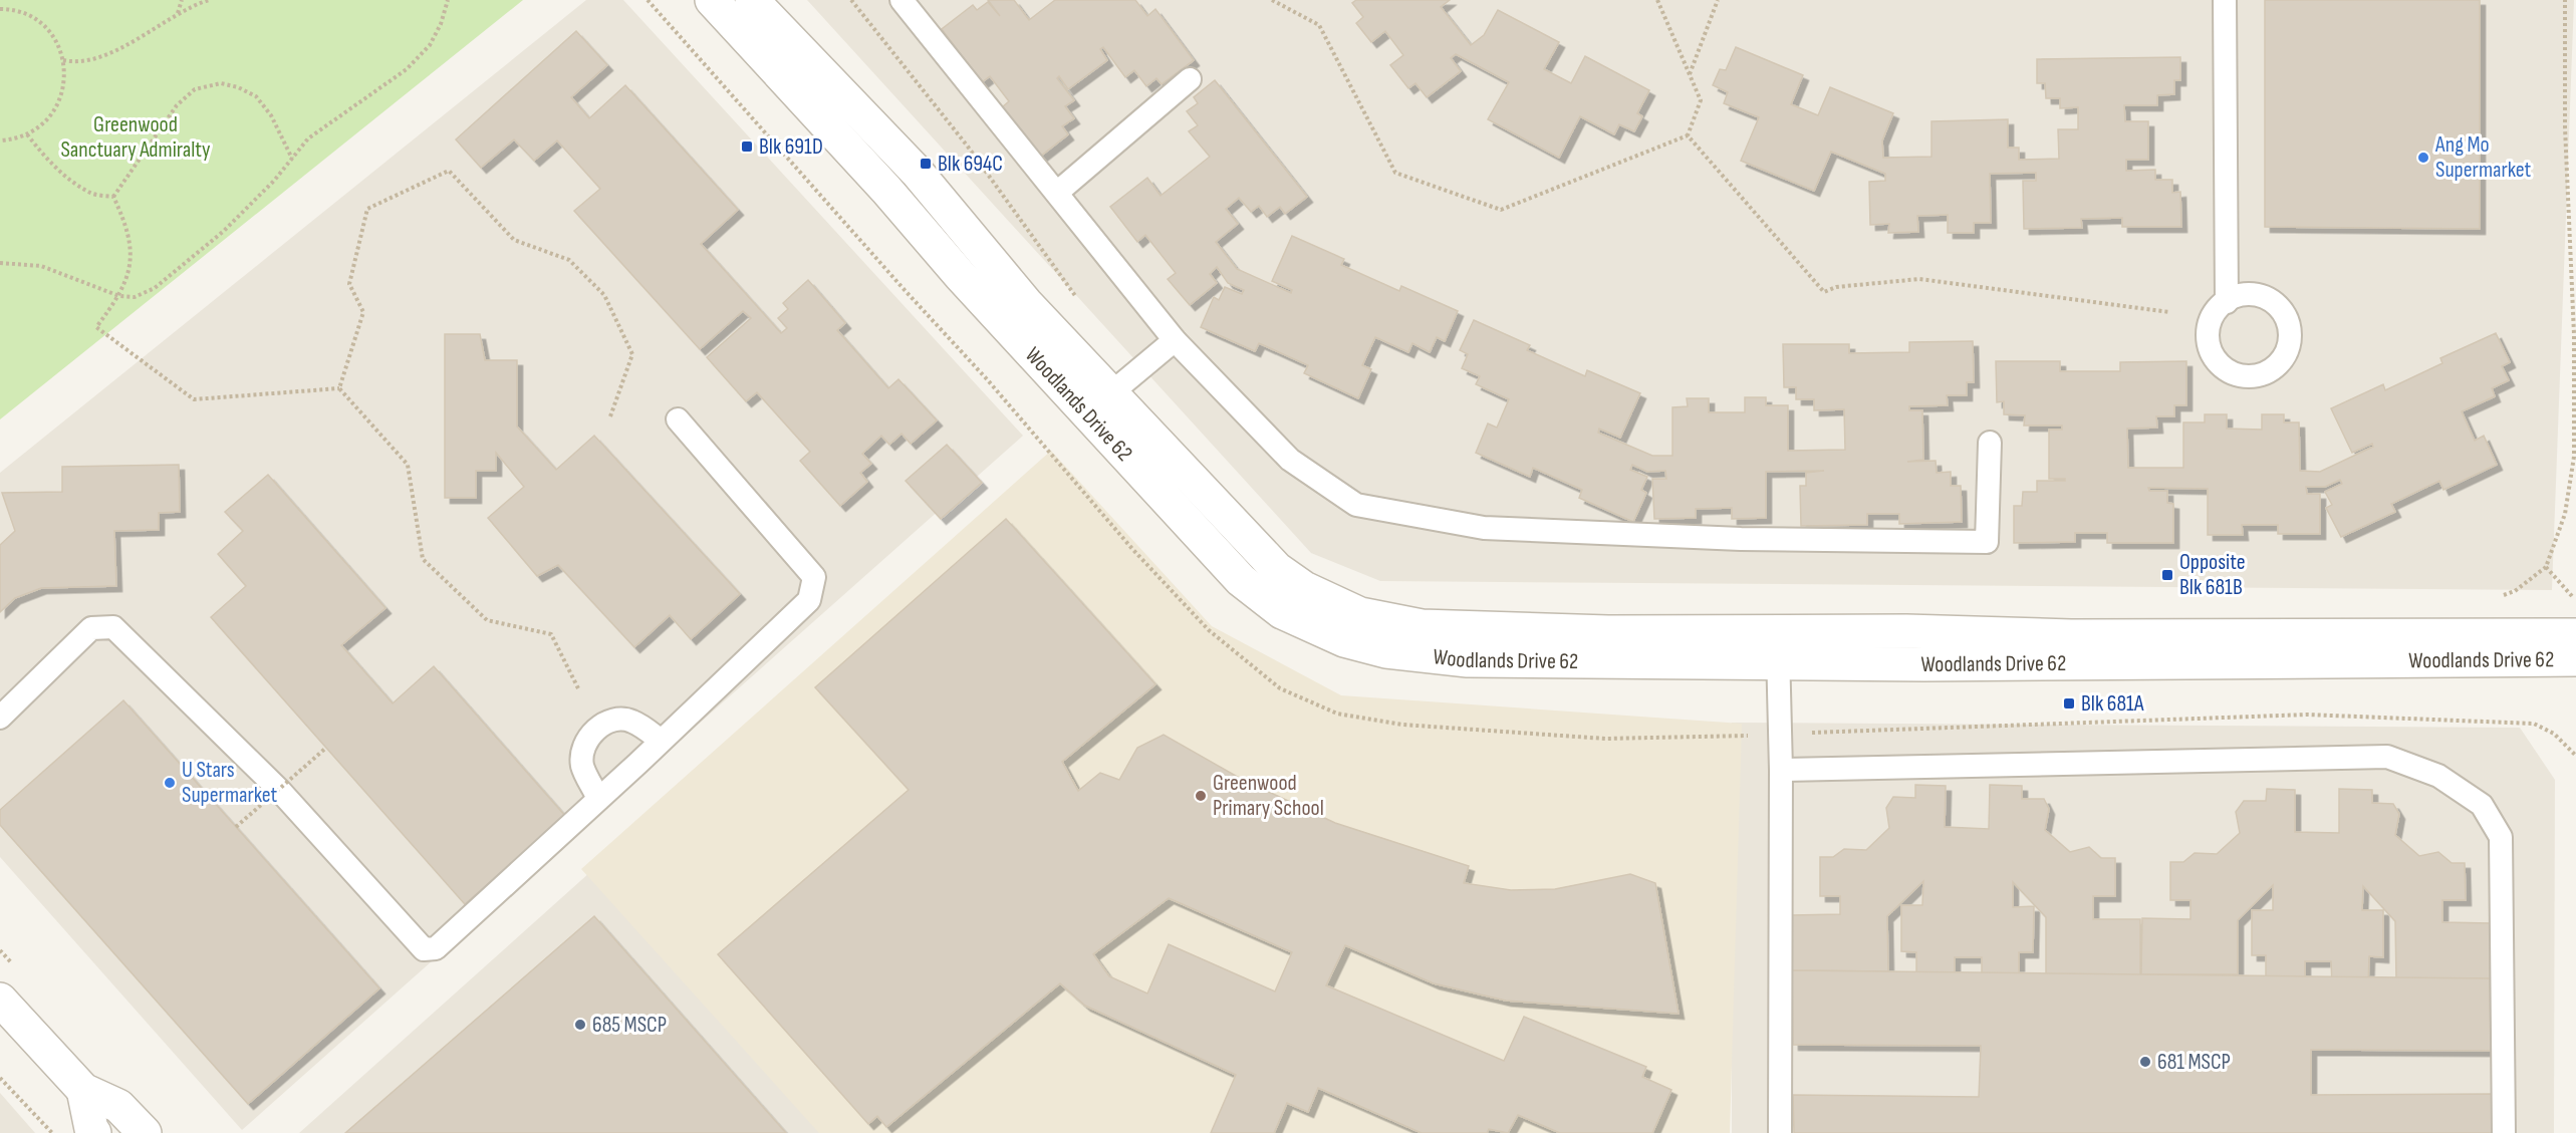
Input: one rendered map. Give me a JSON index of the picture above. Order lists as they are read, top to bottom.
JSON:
{
  "streets": {
    "street": ["Woodlands Drive 62"]
  },
  "parks": ["Greenwood Sanctuary Admiralty"],
  "places": {
    "transit": [
      "Blk 691D",
      "Blk 694C",
      "Opposite Blk 681B",
      "Blk 681A"
    ],
    "other": [
      "Ang Mo Supermarket",
      "U Stars Supermarket",
      "Greenwood Primary School",
      "685 MSCP",
      "681 MSCP"
    ]
  }
}
